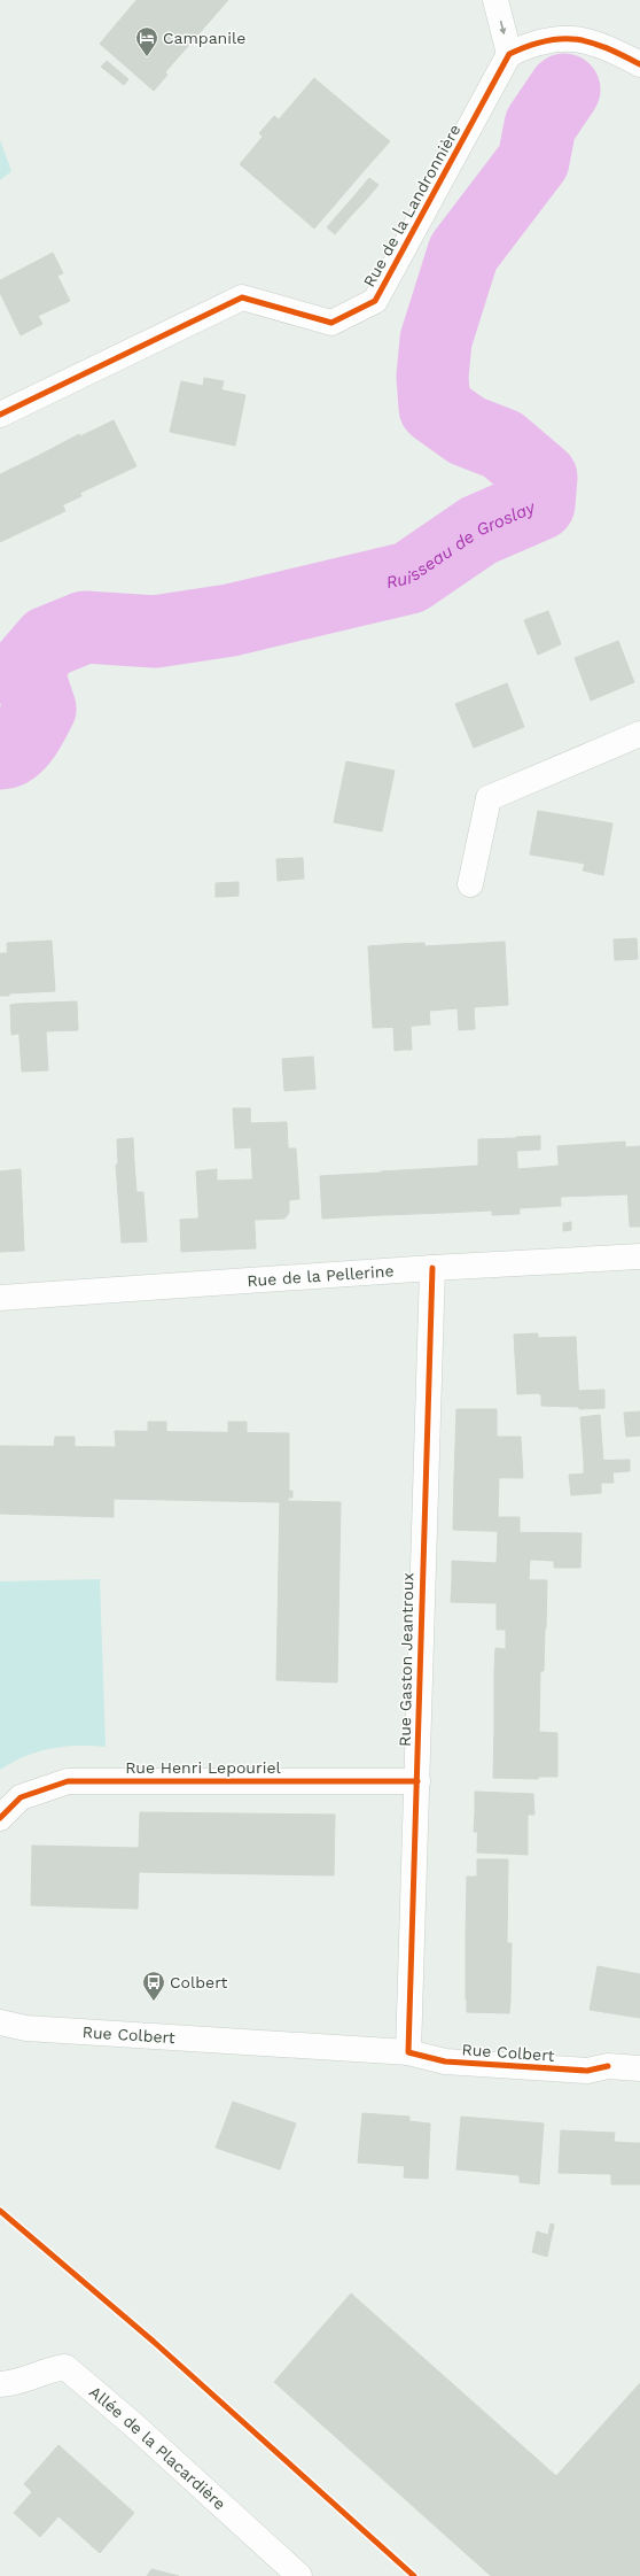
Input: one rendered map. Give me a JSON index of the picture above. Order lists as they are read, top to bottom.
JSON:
{
  "streets": {
    "street": [
      "Rue de la Landronnière",
      "Rue de la Pellerine",
      "Rue Gaston Jeantroux",
      "Rue Henri Lepouriel",
      "Rue Colbert",
      "Allée de la Placardière"
    ]
  },
  "crossings": [
    ["Rue de la Pellerine", "Rue Gaston Jeantroux"],
    ["Rue Gaston Jeantroux", "Rue Henri Lepouriel"],
    ["Rue Gaston Jeantroux", "Rue Colbert"]
  ],
  "water": ["Ruisseau de Groslay"],
  "places": {
    "hotel": ["Campanile"],
    "bus stop": ["Colbert"]
  }
}
